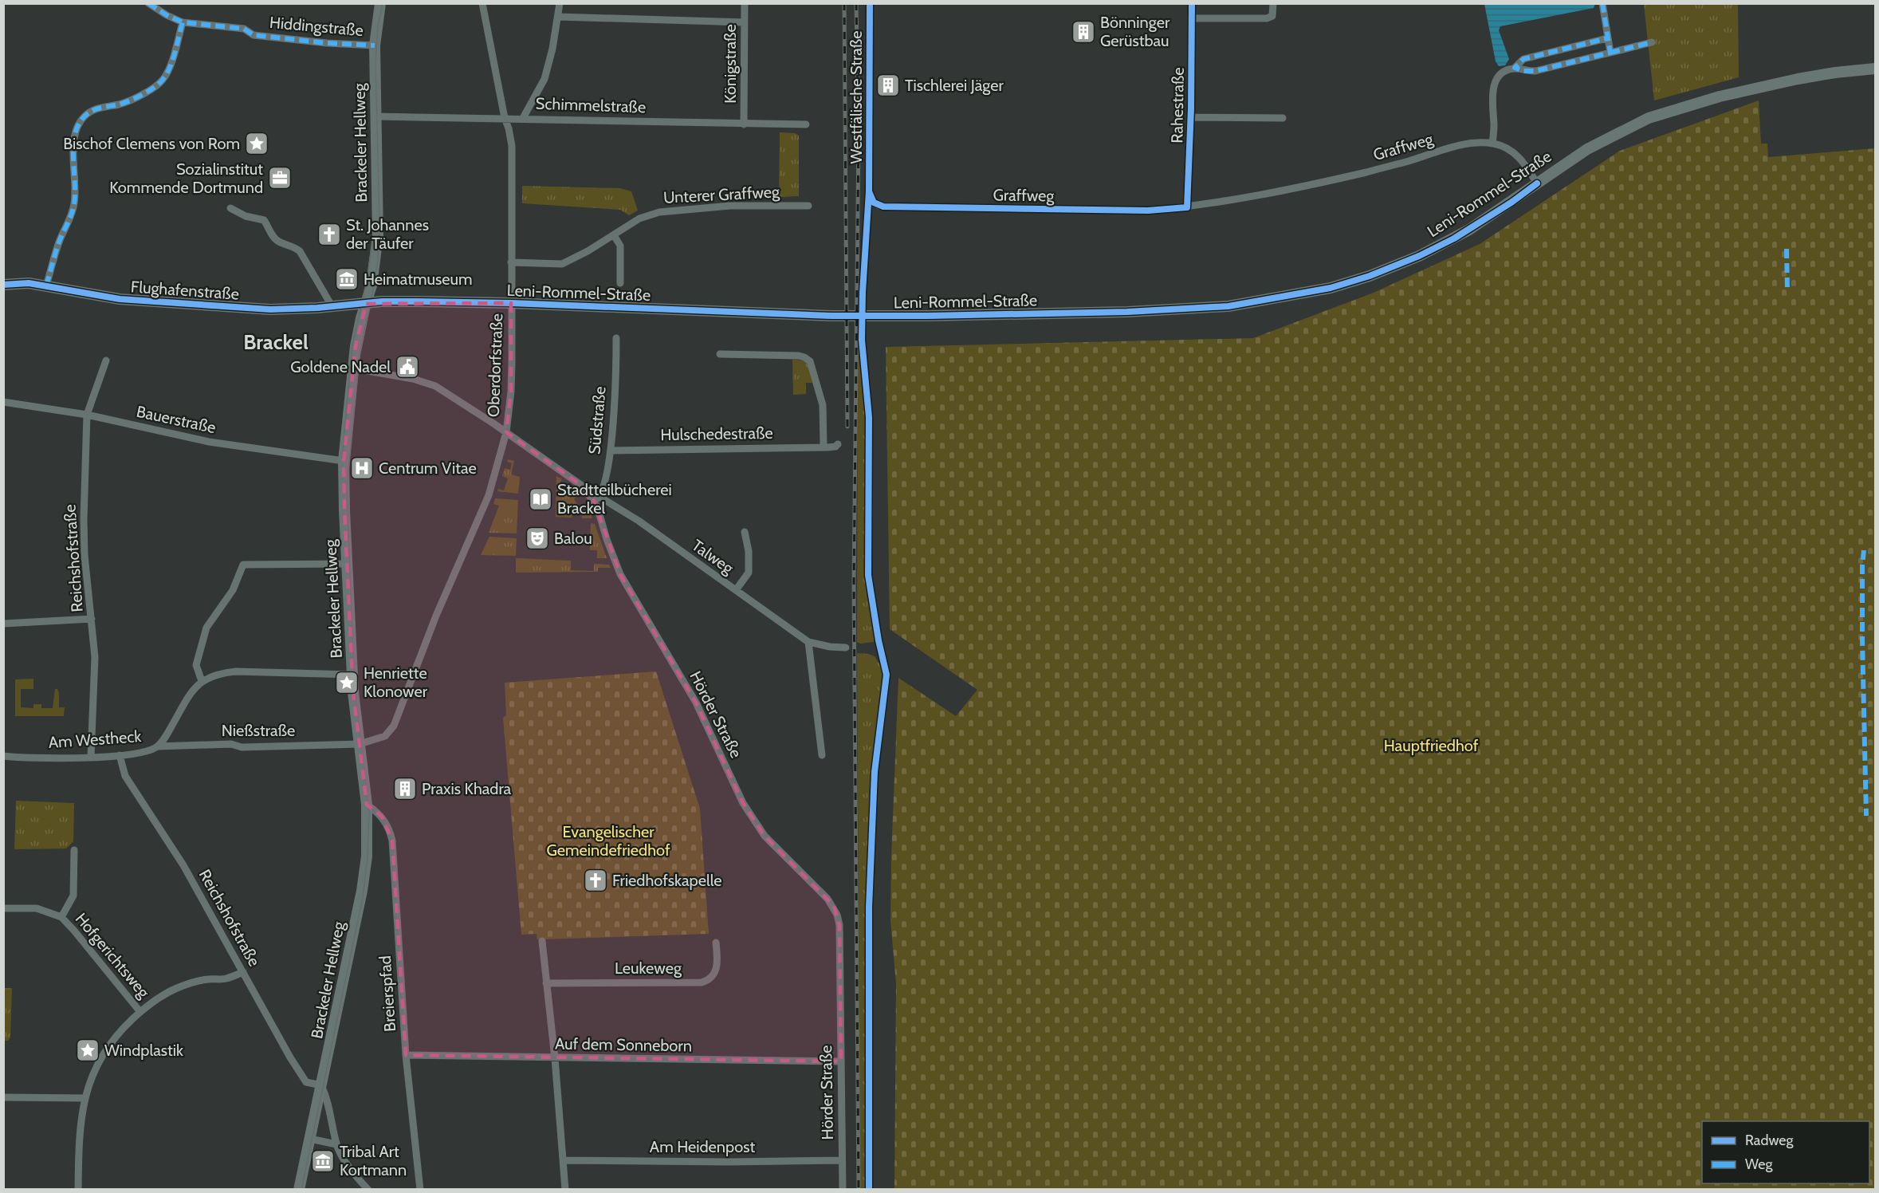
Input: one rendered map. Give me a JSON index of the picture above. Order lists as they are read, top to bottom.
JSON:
{
  "streets": {
    "main road": ["Brackeler Hellweg", "Leni-Rommel-Straße", "Flughafenstraße"],
    "street": [
      "Hiddingstraße",
      "Königstraße",
      "Westfälische Straße",
      "Schimmelstraße",
      "Rahestraße",
      "Graffweg",
      "Unterer Graffweg",
      "Oberdorfstraße",
      "Bauerstraße",
      "Südstraße",
      "Hulschedestraße",
      "Talweg",
      "Reichshofstraße",
      "Hörder Straße",
      "Nießstraße",
      "Am Westheck",
      "Hofgerichtsweg",
      "Leukeweg",
      "Breierspfad",
      "Auf dem Sonneborn",
      "Am Heidenpost"
    ]
  },
  "crossings": [
    ["Hiddingstraße", "Brackeler Hellweg"],
    ["Königstraße", "Schimmelstraße"],
    ["Westfälische Straße", "Graffweg"],
    ["Schimmelstraße", "Brackeler Hellweg"],
    ["Schimmelstraße", "Oberdorfstraße"],
    ["Rahestraße", "Graffweg"],
    ["Brackeler Hellweg", "Leni-Rommel-Straße"],
    ["Brackeler Hellweg", "Flughafenstraße"],
    ["Brackeler Hellweg", "Oberdorfstraße"],
    ["Brackeler Hellweg", "Bauerstraße"],
    ["Brackeler Hellweg", "Reichshofstraße"],
    ["Brackeler Hellweg", "Nießstraße"],
    ["Brackeler Hellweg", "Am Westheck"],
    ["Brackeler Hellweg", "Breierspfad"],
    ["Graffweg", "Leni-Rommel-Straße"],
    ["Leni-Rommel-Straße", "Flughafenstraße"],
    ["Leni-Rommel-Straße", "Oberdorfstraße"],
    ["Unterer Graffweg", "Oberdorfstraße"],
    ["Oberdorfstraße", "Hörder Straße"],
    ["Oberdorfstraße", "Nießstraße"],
    ["Bauerstraße", "Reichshofstraße"],
    ["Südstraße", "Hulschedestraße"],
    ["Südstraße", "Talweg"],
    ["Südstraße", "Hörder Straße"],
    ["Talweg", "Hörder Straße"],
    ["Reichshofstraße", "Am Westheck"],
    ["Hörder Straße", "Auf dem Sonneborn"],
    ["Hörder Straße", "Am Heidenpost"],
    ["Nießstraße", "Am Westheck"],
    ["Breierspfad", "Auf dem Sonneborn"]
  ],
  "districts": ["Brackel"],
  "parks": ["Hauptfriedhof", "Evangelischer Gemeindefriedhof"],
  "places": {
    "building": ["Bönninger Gerüstbau", "Tischlerei Jäger", "Praxis Khadra"],
    "place": ["Bischof Clemens von Rom", "Henriette Klonower", "Windplastik"],
    "office": ["Sozialinstitut Kommende Dortmund"],
    "church": ["St. Johannes der Täufer", "Friedhofskapelle"],
    "museum": ["Heimatmuseum", "Tribal Art Kortmann"],
    "public building": ["Goldene Nadel"],
    "hospital": ["Centrum Vitae"],
    "library": ["Stadtteilbücherei Brackel"],
    "theatre": ["Balou"]
  },
  "legend": ["Radweg", "Weg"]
}
